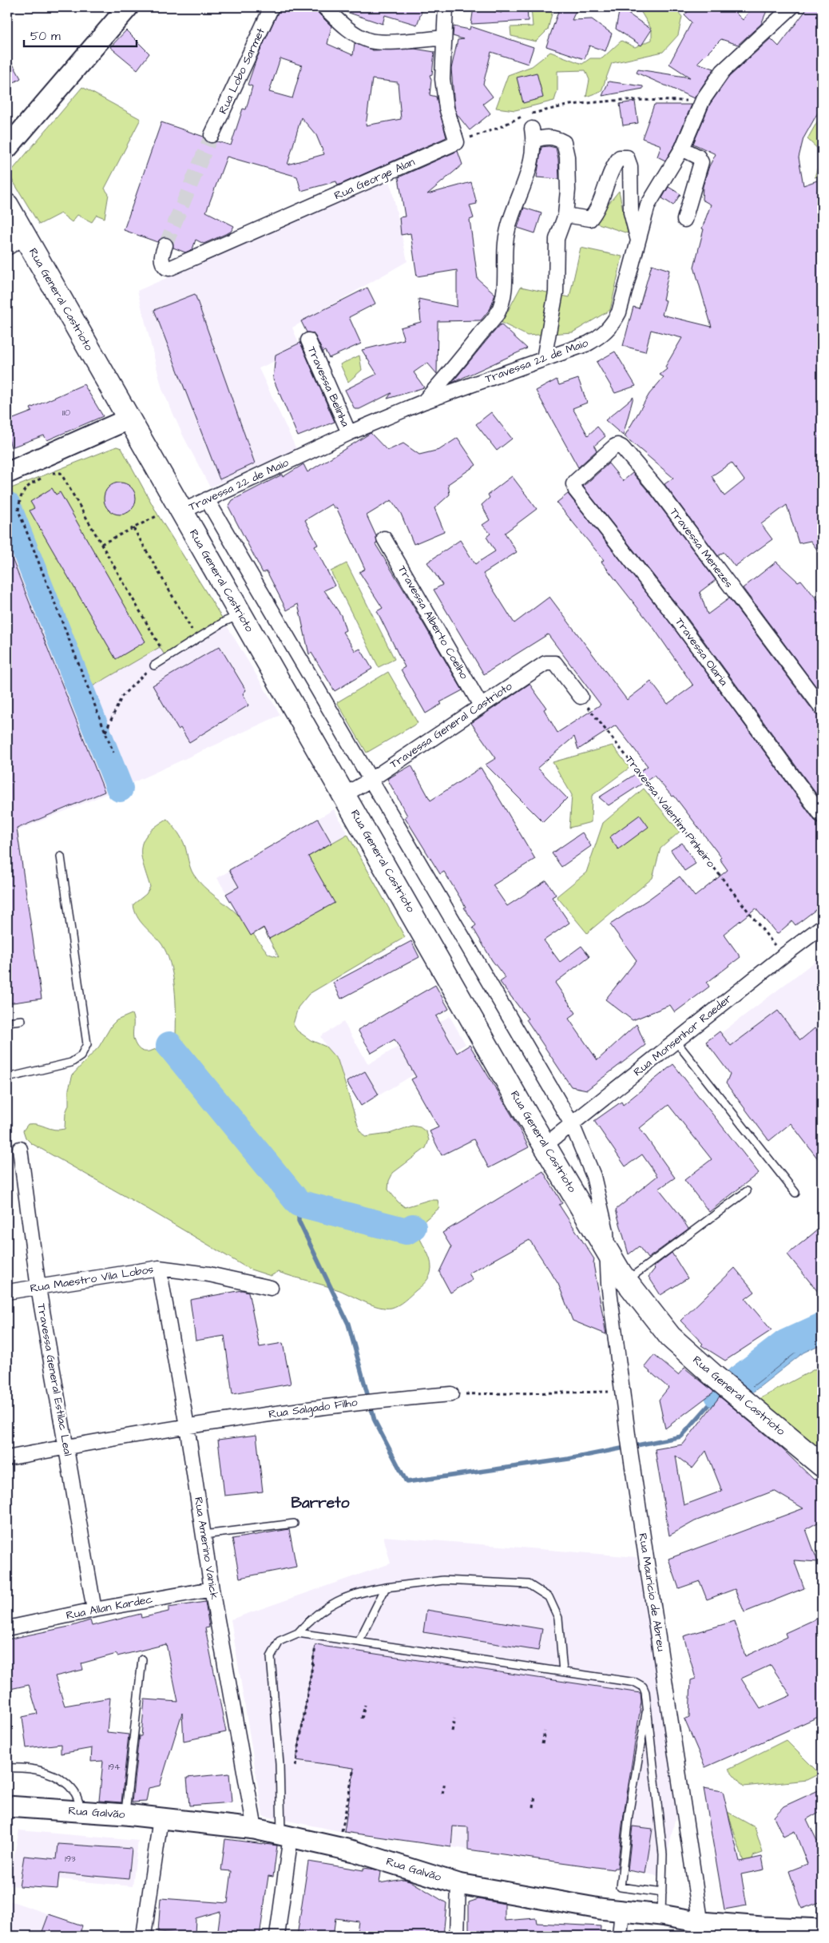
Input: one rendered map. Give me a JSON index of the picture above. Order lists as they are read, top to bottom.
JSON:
{
  "streets": {
    "main road": ["Rua General Castrioto"],
    "street": [
      "Rua Lobo Sarmet",
      "Rua George Alan",
      "Travessa 22 de Maio",
      "Travessa Belinha",
      "Travessa Menezes",
      "Travessa Alberto Coelho",
      "Travessa Olaria",
      "Travessa General Castrioto",
      "Rua Monsenhor Raeder",
      "Rua Maestro Vila Lobos",
      "Travessa General Estilac Leal",
      "Rua Salgado Filho",
      "Rua Amerino Vanick",
      "Rua Maurício de Abreu",
      "Rua Allan Kardec",
      "Rua Galvão"
    ],
    "path": ["Travessa Valentim Pinheiro"]
  },
  "crossings": [
    ["Rua General Castrioto", "Travessa 22 de Maio"],
    ["Rua General Castrioto", "Travessa General Castrioto"],
    ["Rua General Castrioto", "Rua Monsenhor Raeder"],
    ["Rua General Castrioto", "Rua Maurício de Abreu"],
    ["Travessa 22 de Maio", "Travessa Belinha"],
    ["Travessa 22 de Maio", "Rua Maurício de Abreu"],
    ["Travessa Menezes", "Travessa Olaria"],
    ["Travessa Alberto Coelho", "Travessa General Castrioto"],
    ["Travessa General Castrioto", "Travessa Valentim Pinheiro"],
    ["Travessa General Castrioto", "Rua Maurício de Abreu"],
    ["Travessa Valentim Pinheiro", "Rua Monsenhor Raeder"],
    ["Rua Monsenhor Raeder", "Rua Maurício de Abreu"],
    ["Rua Maestro Vila Lobos", "Travessa General Estilac Leal"],
    ["Rua Maestro Vila Lobos", "Rua Amerino Vanick"],
    ["Travessa General Estilac Leal", "Rua Salgado Filho"],
    ["Travessa General Estilac Leal", "Rua Allan Kardec"],
    ["Rua Salgado Filho", "Rua Amerino Vanick"],
    ["Rua Amerino Vanick", "Rua Allan Kardec"],
    ["Rua Amerino Vanick", "Rua Galvão"],
    ["Rua Maurício de Abreu", "Rua Galvão"]
  ],
  "districts": ["Barreto"],
  "house_numbers": ["110", "194", "193"],
  "scale_bar": "50 m"
}
